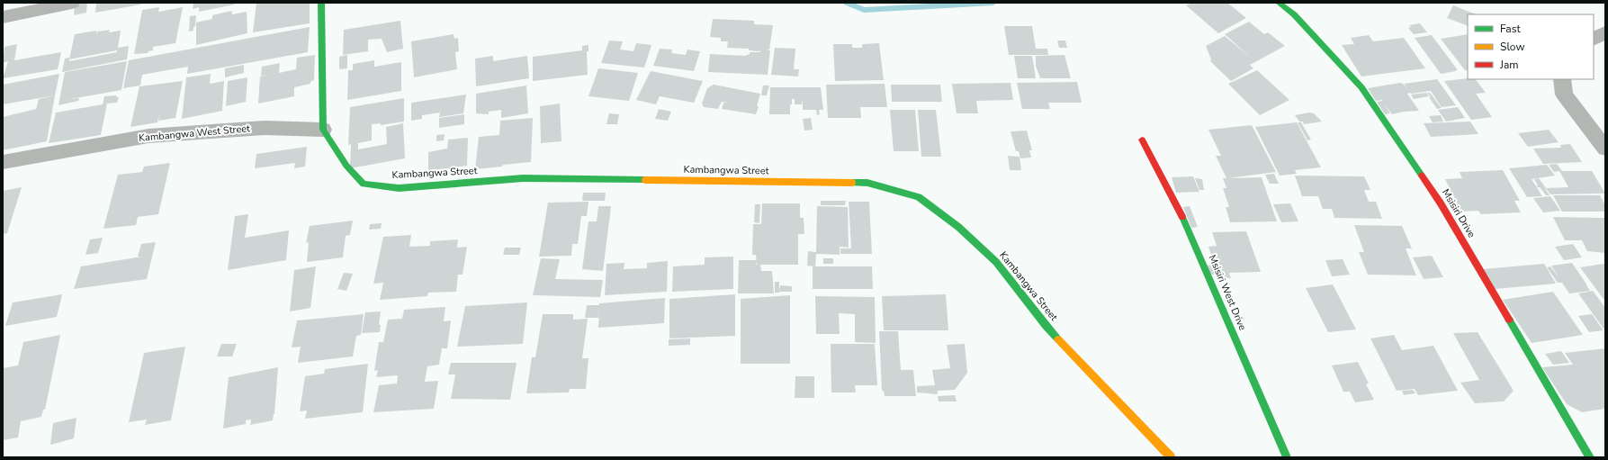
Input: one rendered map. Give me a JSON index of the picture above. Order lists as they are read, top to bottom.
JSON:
{
  "streets": {
    "street": [
      "Kambangwa West Street",
      "Kambangwa Street",
      "Msisiri Drive",
      "Msisiri West Drive"
    ]
  },
  "crossings": [
    ["Kambangwa West Street", "Kambangwa Street"]
  ],
  "legend": ["Fast", "Slow", "Jam"]
}
